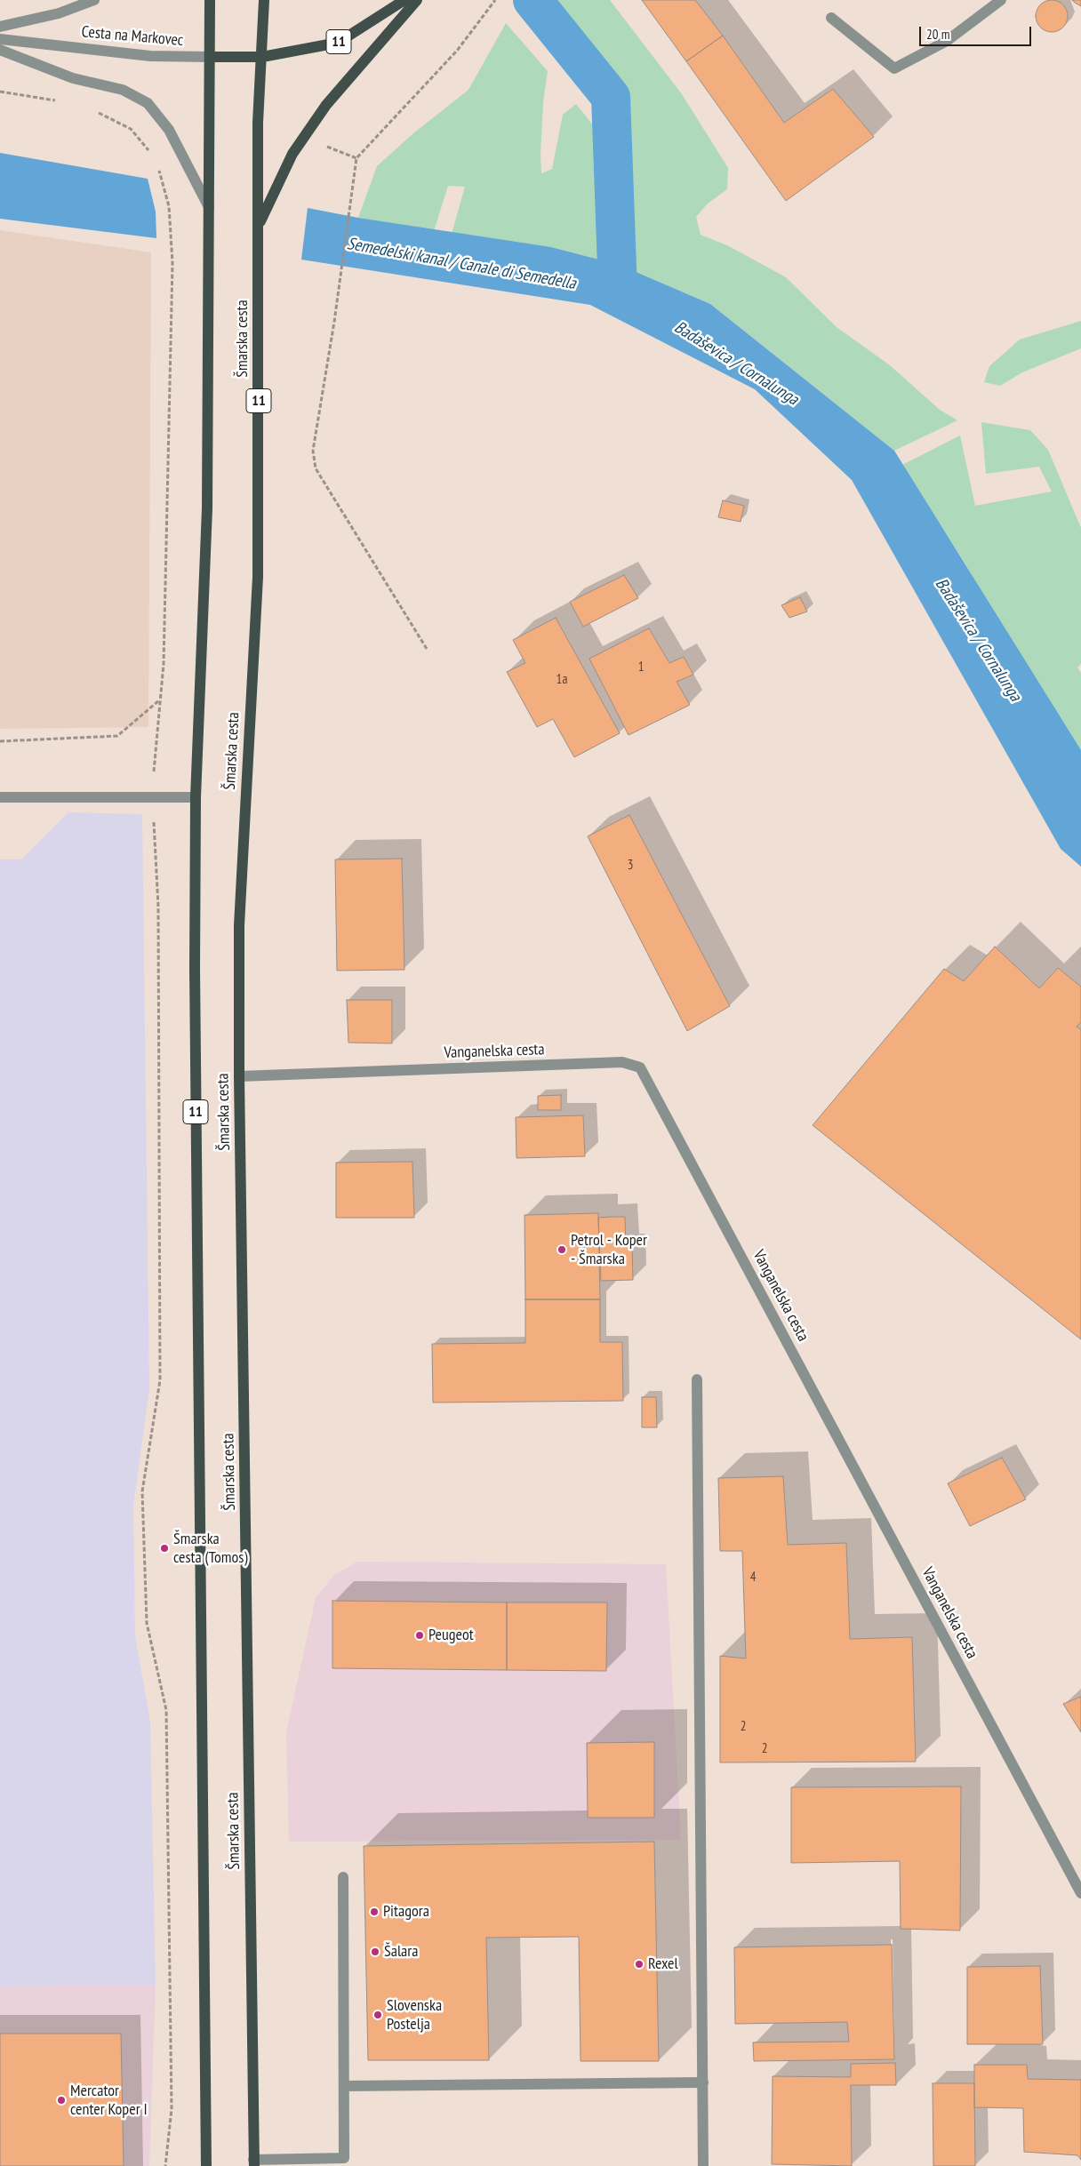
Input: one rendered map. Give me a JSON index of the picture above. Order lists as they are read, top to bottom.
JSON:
{
  "streets": {
    "main road": ["Cesta na Markovec", "11", "Šmarska cesta"],
    "street": ["Vanganelska cesta"]
  },
  "crossings": [
    ["Cesta na Markovec", "11"],
    ["Cesta na Markovec", "Šmarska cesta"],
    ["11", "Šmarska cesta"],
    ["Šmarska cesta", "Vanganelska cesta"]
  ],
  "water": ["Semedelski kanal / Canale di Semedella", "Badaševica / Cornalunga"],
  "places": [
    "Petrol - Koper - Šmarska",
    "Šmarska cesta (Tomos)",
    "Peugeot",
    "Pitagora",
    "Šalara",
    "Rexel",
    "Slovenska Postelja",
    "Mercator center Koper I"
  ],
  "house_numbers": [
    "1",
    "1a",
    "3",
    "4",
    "2",
    "2"
  ],
  "scale_bar": "20 m"
}
